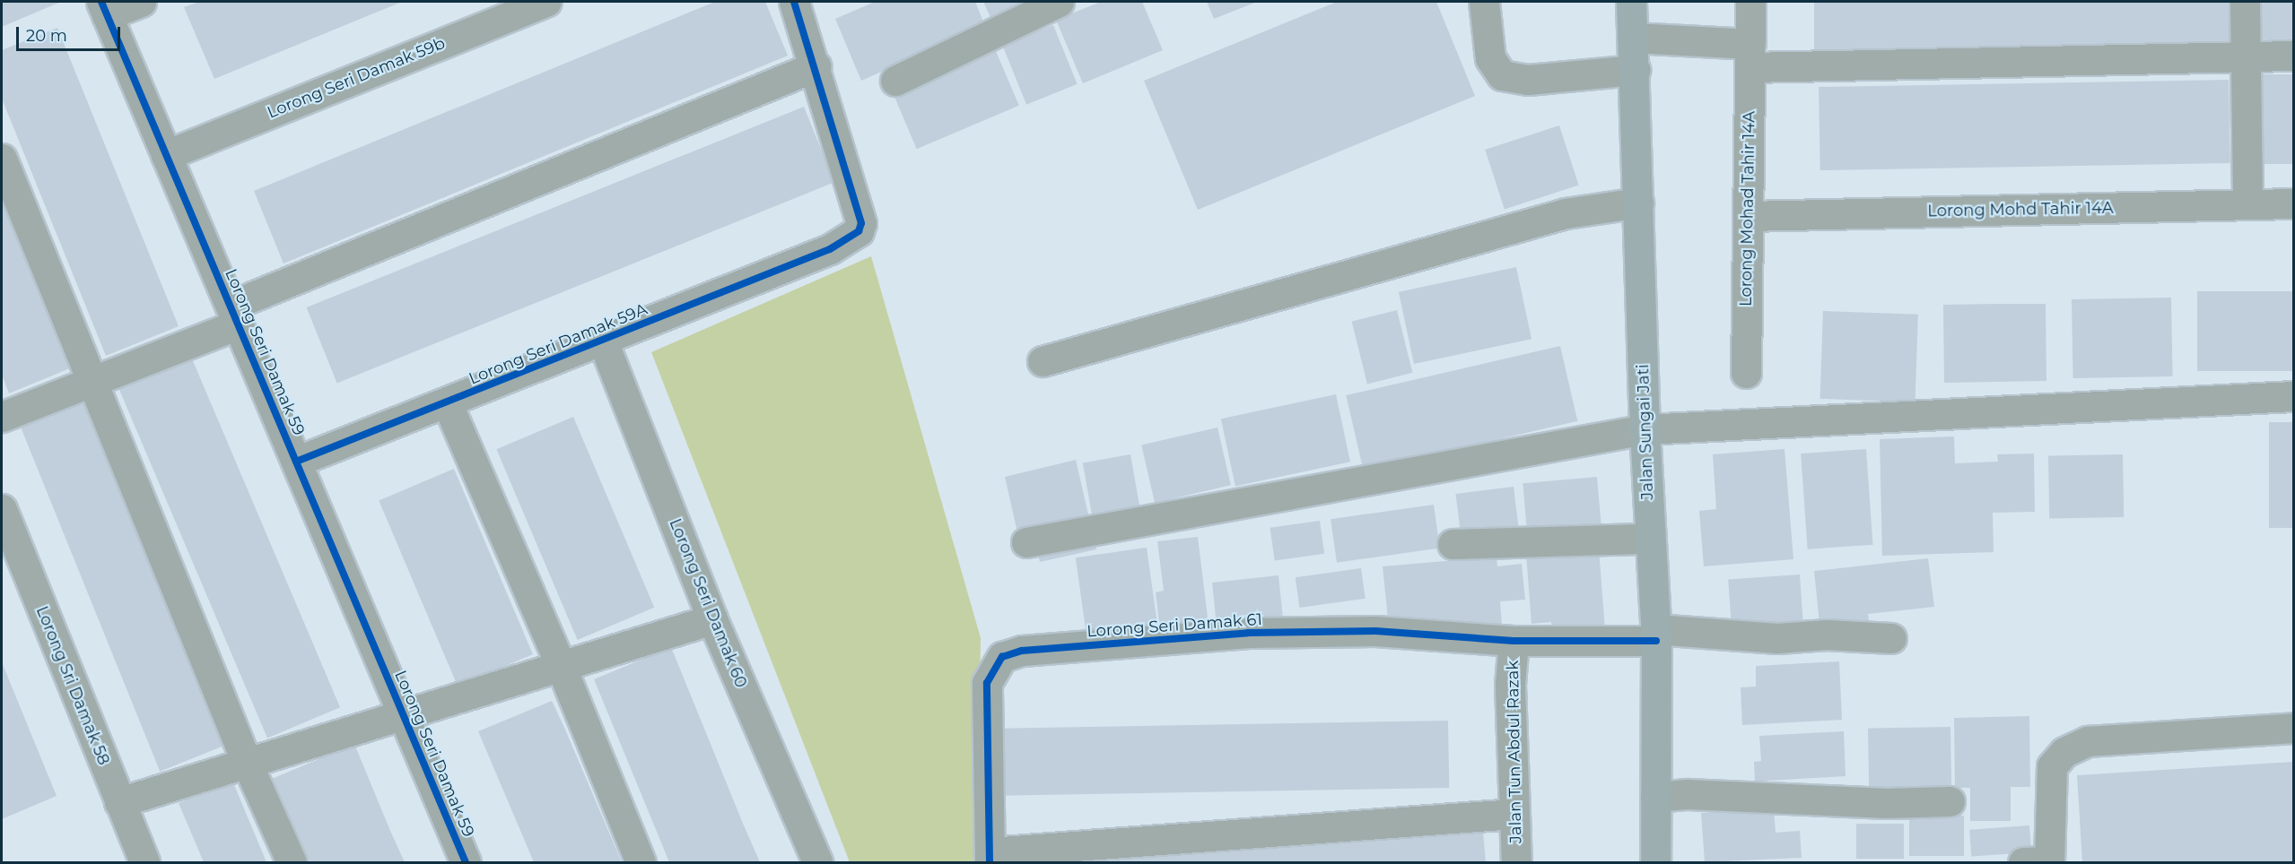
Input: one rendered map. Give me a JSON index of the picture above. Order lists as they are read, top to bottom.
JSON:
{
  "streets": {
    "main road": ["Jalan Sungai Jati"],
    "street": [
      "Lorong Seri Damak 59b",
      "Lorong Mohad Tahir 14A",
      "Lorong Mohd Tahir 14A",
      "Lorong Seri Damak 59A",
      "Lorong Seri Damak 59",
      "Lorong Seri Damak 60",
      "Lorong Seri Damak 61",
      "Lorong Sri Damak 58",
      "Jalan Tun Abdul Razak"
    ]
  },
  "crossings": [
    ["Lorong Seri Damak 59b", "Lorong Seri Damak 59"],
    ["Lorong Mohad Tahir 14A", "Lorong Mohd Tahir 14A"],
    ["Lorong Seri Damak 59A", "Lorong Seri Damak 59"],
    ["Lorong Seri Damak 59A", "Lorong Seri Damak 60"],
    ["Jalan Sungai Jati", "Lorong Seri Damak 61"],
    ["Lorong Seri Damak 61", "Jalan Tun Abdul Razak"]
  ],
  "scale_bar": "20 m"
}
